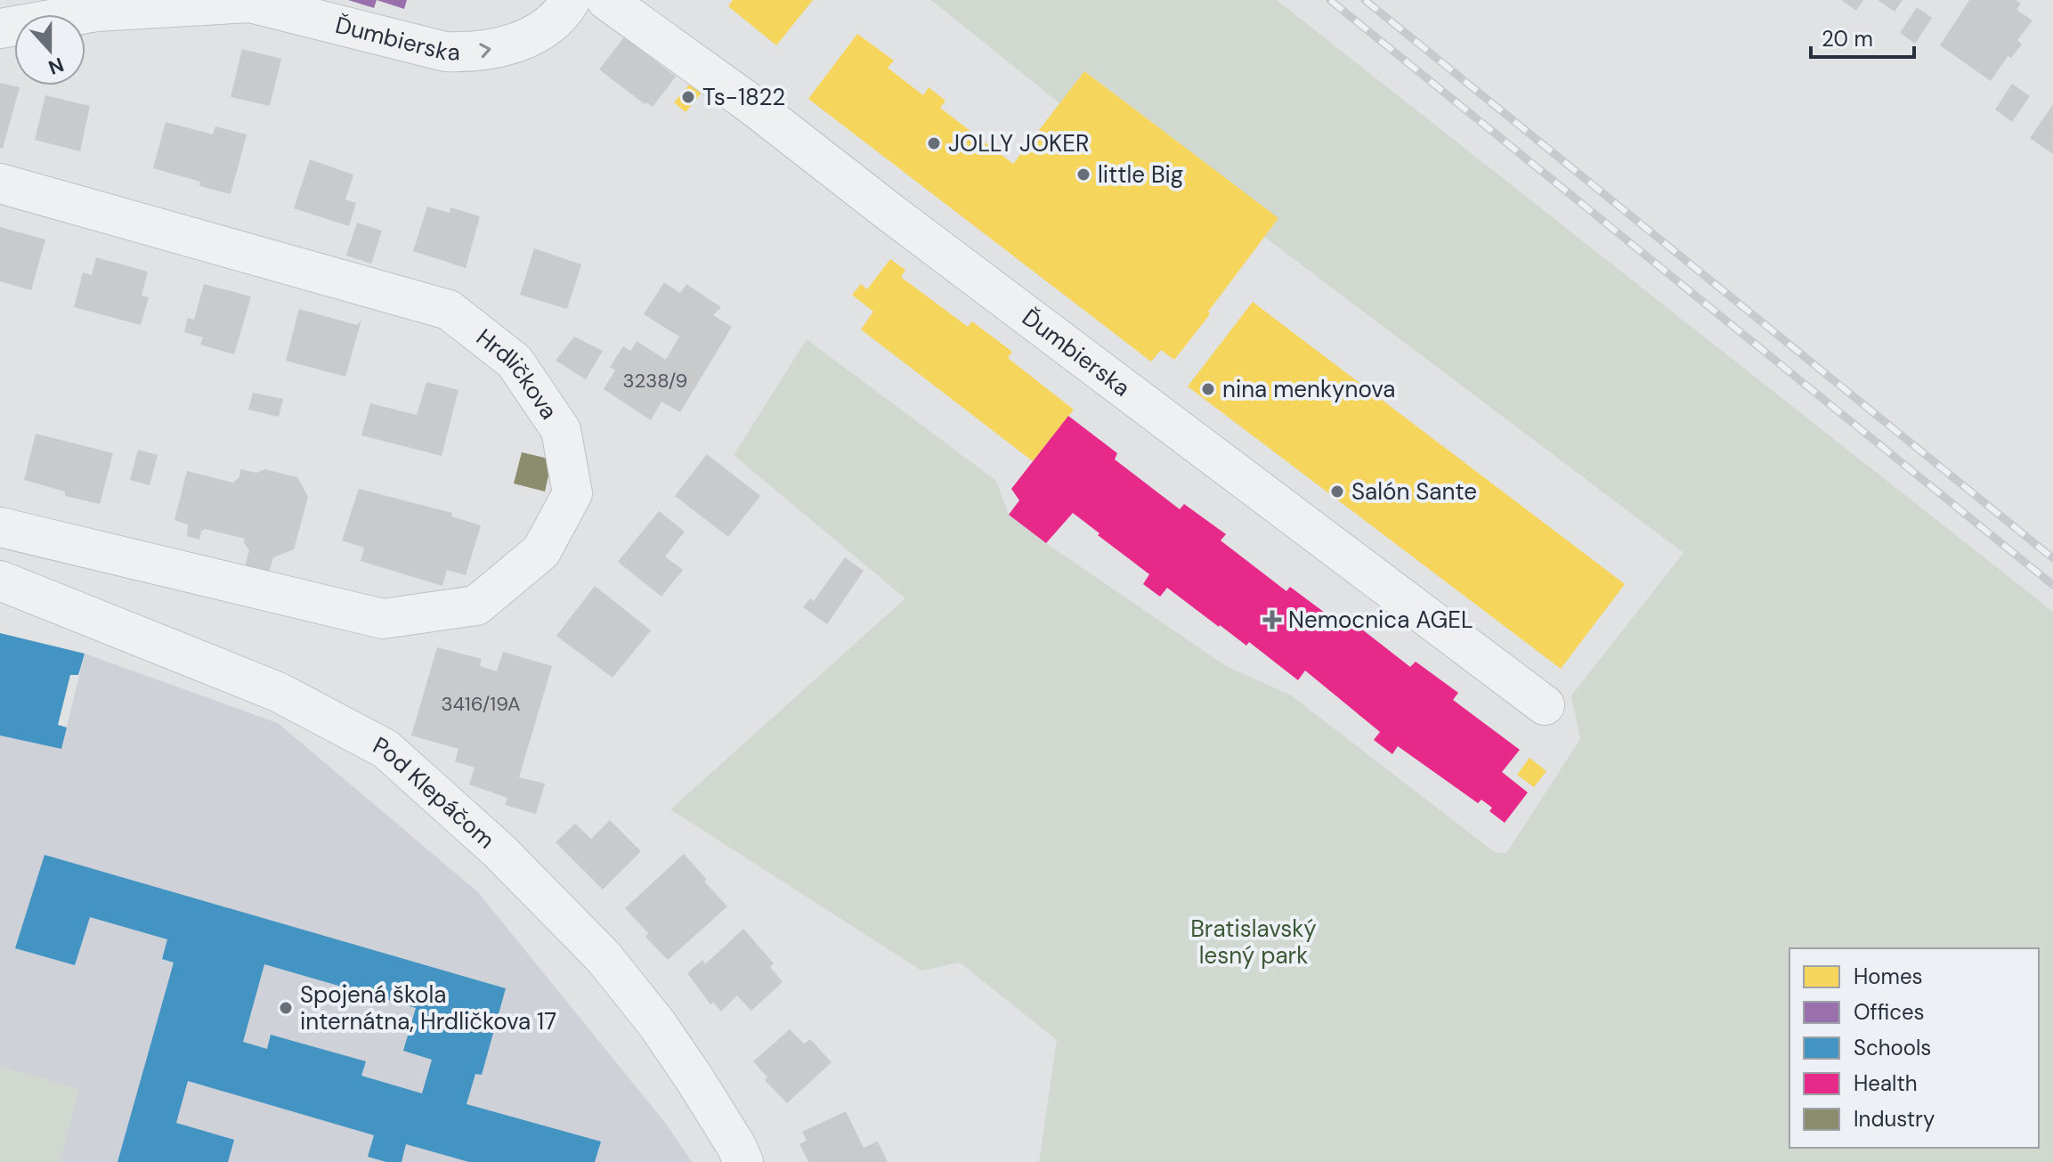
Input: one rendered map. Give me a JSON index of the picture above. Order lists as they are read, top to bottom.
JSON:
{
  "streets": {
    "street": ["Ďumbierska", "Hrdličkova", "Pod Klepáčom"]
  },
  "parks": ["Bratislavský lesný park"],
  "places": {
    "other": [
      "Ts-1822",
      "JOLLY JOKER",
      "little Big",
      "nina menkynova",
      "Salón Sante",
      "Spojená škola internátna, Hrdličkova 17"
    ],
    "health": ["Nemocnica AGEL"]
  },
  "house_numbers": ["3238/9", "3416/19A"],
  "legend": [
    "Homes",
    "Offices",
    "Schools",
    "Health",
    "Industry"
  ],
  "scale_bar": "20 m",
  "north": "bottom"
}
